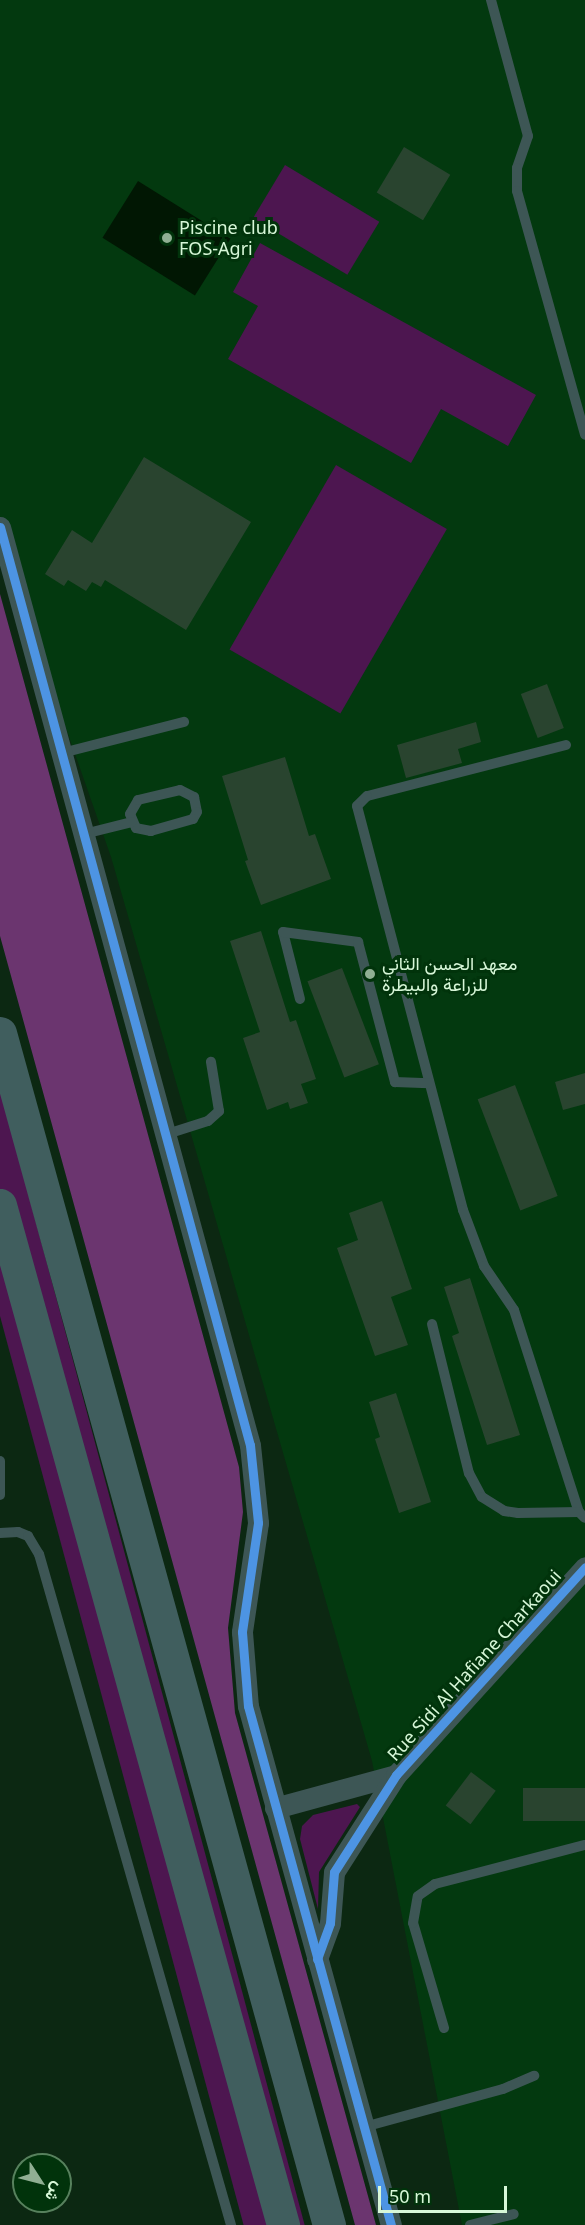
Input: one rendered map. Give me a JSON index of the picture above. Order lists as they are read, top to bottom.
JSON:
{
  "streets": {
    "street": ["Rue Sidi Al Hafiane Charkaoui"]
  },
  "places": ["Piscine club FOS-Agri", "معهد الحسن الثاني للزراعة والبيطرة"],
  "scale_bar": "50 m",
  "north": "bottom right"
}
